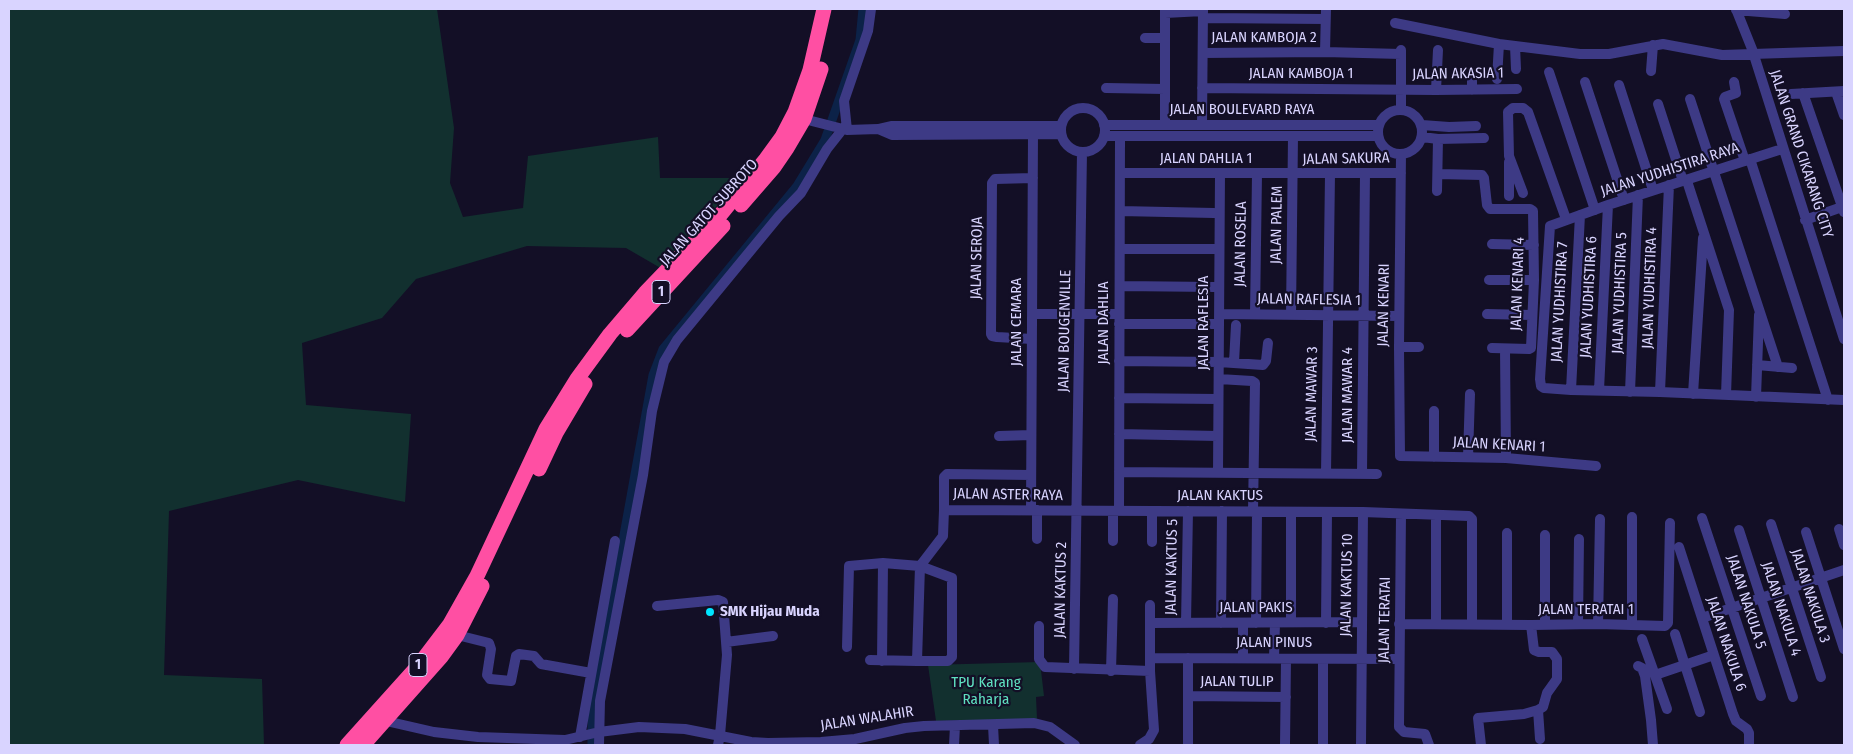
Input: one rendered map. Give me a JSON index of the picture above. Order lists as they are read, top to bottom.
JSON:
{
  "streets": {
    "highway": ["JALAN GATOT SUBROTO", "1"],
    "street": [
      "JALAN KAMBOJA 2",
      "JALAN KAMBOJA 1",
      "JALAN AKASIA 1",
      "JALAN BOULEVARD RAYA",
      "JALAN GRAND CIKARANG CITY",
      "JALAN DAHLIA 1",
      "JALAN SAKURA",
      "JALAN YUDHISTIRA RAYA",
      "JALAN PALEM",
      "JALAN ROSELA",
      "JALAN SEROJA",
      "JALAN KENARI 4",
      "JALAN YUDHISTIRA 4",
      "JALAN YUDHISTIRA 5",
      "JALAN YUDHISTIRA 6",
      "JALAN RAFLESIA 1",
      "JALAN YUDHISTIRA 7",
      "JALAN KENARI",
      "JALAN CEMARA",
      "JALAN DAHLIA",
      "JALAN RAFLESIA",
      "JALAN BOUGENVILLE",
      "JALAN MAWAR 3",
      "JALAN MAWAR 4",
      "JALAN KENARI 1",
      "JALAN ASTER RAYA",
      "JALAN KAKTUS",
      "JALAN KAKTUS 5",
      "JALAN KAKTUS 10",
      "JALAN KAKTUS 2",
      "JALAN NAKULA 3",
      "JALAN NAKULA 5",
      "JALAN PAKIS",
      "JALAN NAKULA 4",
      "JALAN TERATAI 1",
      "JALAN TERATAI",
      "JALAN PINUS",
      "JALAN NAKULA 6",
      "JALAN TULIP",
      "JALAN WALAHIR"
    ]
  },
  "crossings": [
    ["JALAN KAMBOJA 2", "JALAN KAMBOJA 1"],
    ["JALAN KAMBOJA 2", "JALAN AKASIA 1"],
    ["JALAN KAMBOJA 1", "JALAN AKASIA 1"],
    ["JALAN BOULEVARD RAYA", "JALAN PALEM"],
    ["JALAN BOULEVARD RAYA", "JALAN KENARI"],
    ["JALAN BOULEVARD RAYA", "JALAN DAHLIA"],
    ["JALAN BOULEVARD RAYA", "JALAN BOUGENVILLE"],
    ["JALAN GRAND CIKARANG CITY", "JALAN YUDHISTIRA RAYA"],
    ["JALAN DAHLIA 1", "JALAN SAKURA"],
    ["JALAN DAHLIA 1", "JALAN PALEM"],
    ["JALAN DAHLIA 1", "JALAN ROSELA"],
    ["JALAN DAHLIA 1", "JALAN DAHLIA"],
    ["JALAN DAHLIA 1", "JALAN RAFLESIA"],
    ["JALAN SAKURA", "JALAN PALEM"],
    ["JALAN SAKURA", "JALAN KENARI"],
    ["JALAN SAKURA", "JALAN MAWAR 3"],
    ["JALAN SAKURA", "JALAN MAWAR 4"],
    ["JALAN YUDHISTIRA RAYA", "JALAN YUDHISTIRA 4"],
    ["JALAN YUDHISTIRA RAYA", "JALAN YUDHISTIRA 5"],
    ["JALAN YUDHISTIRA RAYA", "JALAN YUDHISTIRA 6"],
    ["JALAN YUDHISTIRA RAYA", "JALAN YUDHISTIRA 7"],
    ["JALAN GATOT SUBROTO", "1"],
    ["JALAN PALEM", "JALAN RAFLESIA 1"],
    ["JALAN ROSELA", "JALAN RAFLESIA 1"],
    ["JALAN SEROJA", "JALAN CEMARA"],
    ["JALAN KENARI 4", "JALAN KENARI 1"],
    ["1", "JALAN WALAHIR"],
    ["JALAN RAFLESIA 1", "JALAN KENARI"],
    ["JALAN RAFLESIA 1", "JALAN CEMARA"],
    ["JALAN RAFLESIA 1", "JALAN DAHLIA"],
    ["JALAN RAFLESIA 1", "JALAN RAFLESIA"],
    ["JALAN RAFLESIA 1", "JALAN BOUGENVILLE"],
    ["JALAN RAFLESIA 1", "JALAN MAWAR 3"],
    ["JALAN RAFLESIA 1", "JALAN MAWAR 4"],
    ["JALAN KENARI", "JALAN KENARI 1"],
    ["JALAN CEMARA", "JALAN ASTER RAYA"],
    ["JALAN DAHLIA", "JALAN KAKTUS"],
    ["JALAN BOUGENVILLE", "JALAN ASTER RAYA"],
    ["JALAN BOUGENVILLE", "JALAN KAKTUS"],
    ["JALAN BOUGENVILLE", "JALAN KAKTUS 2"],
    ["JALAN ASTER RAYA", "JALAN KAKTUS"],
    ["JALAN ASTER RAYA", "JALAN KAKTUS 2"],
    ["JALAN KAKTUS", "JALAN KAKTUS 5"],
    ["JALAN KAKTUS", "JALAN KAKTUS 10"],
    ["JALAN KAKTUS", "JALAN KAKTUS 2"],
    ["JALAN KAKTUS", "JALAN TERATAI 1"],
    ["JALAN KAKTUS", "JALAN TERATAI"],
    ["JALAN KAKTUS 5", "JALAN PAKIS"],
    ["JALAN KAKTUS 10", "JALAN PAKIS"],
    ["JALAN KAKTUS 10", "JALAN PINUS"],
    ["JALAN TERATAI 1", "JALAN TERATAI"],
    ["JALAN TERATAI", "JALAN PINUS"]
  ],
  "parks": ["TPU Karang Raharja"],
  "places": ["SMK Hijau Muda"]
}
